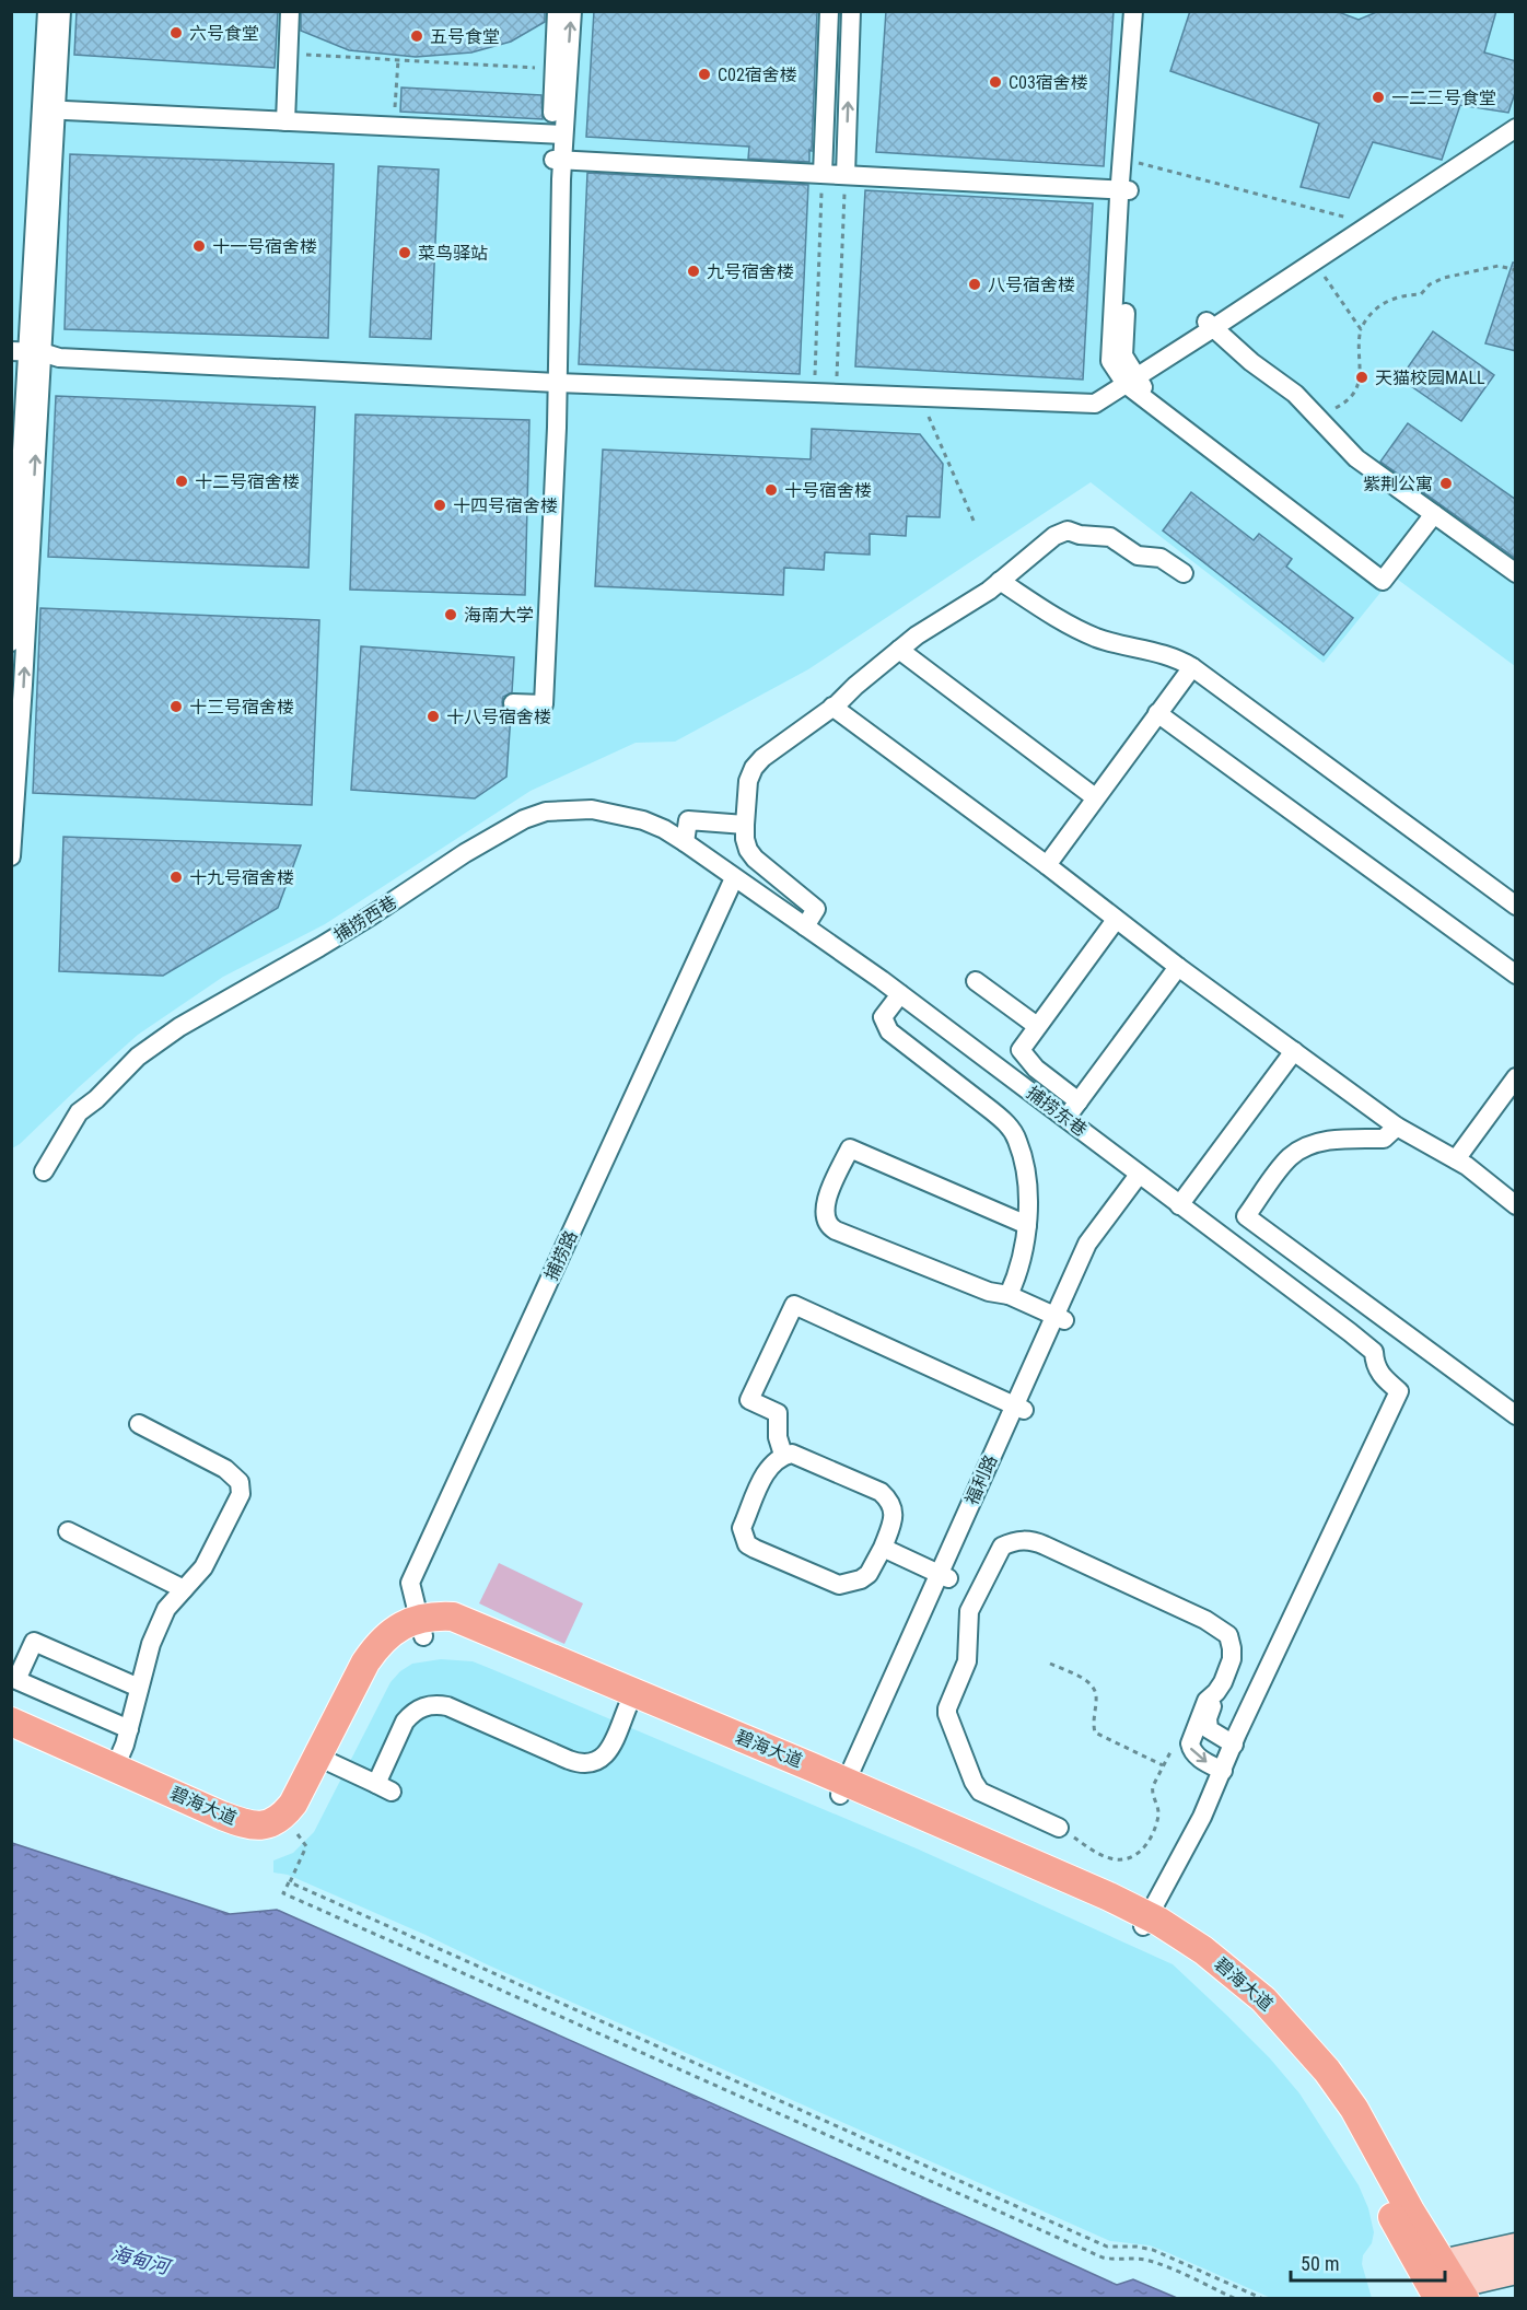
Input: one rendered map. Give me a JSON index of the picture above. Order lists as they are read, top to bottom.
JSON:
{
  "streets": {
    "main road": ["碧海大道"],
    "street": [
      "捕捞西巷",
      "捕捞东巷",
      "捕捞路",
      "福利路"
    ]
  },
  "crossings": [
    ["捕捞西巷", "捕捞东巷"],
    ["捕捞西巷", "捕捞路"],
    ["捕捞东巷", "捕捞路"],
    ["捕捞东巷", "福利路"],
    ["捕捞路", "碧海大道"],
    ["福利路", "碧海大道"]
  ],
  "water": ["海甸河"],
  "places": [
    "六号食堂",
    "五号食堂",
    "C02宿舍楼",
    "C03宿舍楼",
    "一二三号食堂",
    "十一号宿舍楼",
    "菜鸟驿站",
    "九号宿舍楼",
    "八号宿舍楼",
    "天猫校园MALL",
    "十二号宿舍楼",
    "紫荆公寓",
    "十号宿舍楼",
    "十四号宿舍楼",
    "海南大学",
    "十三号宿舍楼",
    "十八号宿舍楼",
    "十九号宿舍楼"
  ],
  "scale_bar": "50 m"
}
